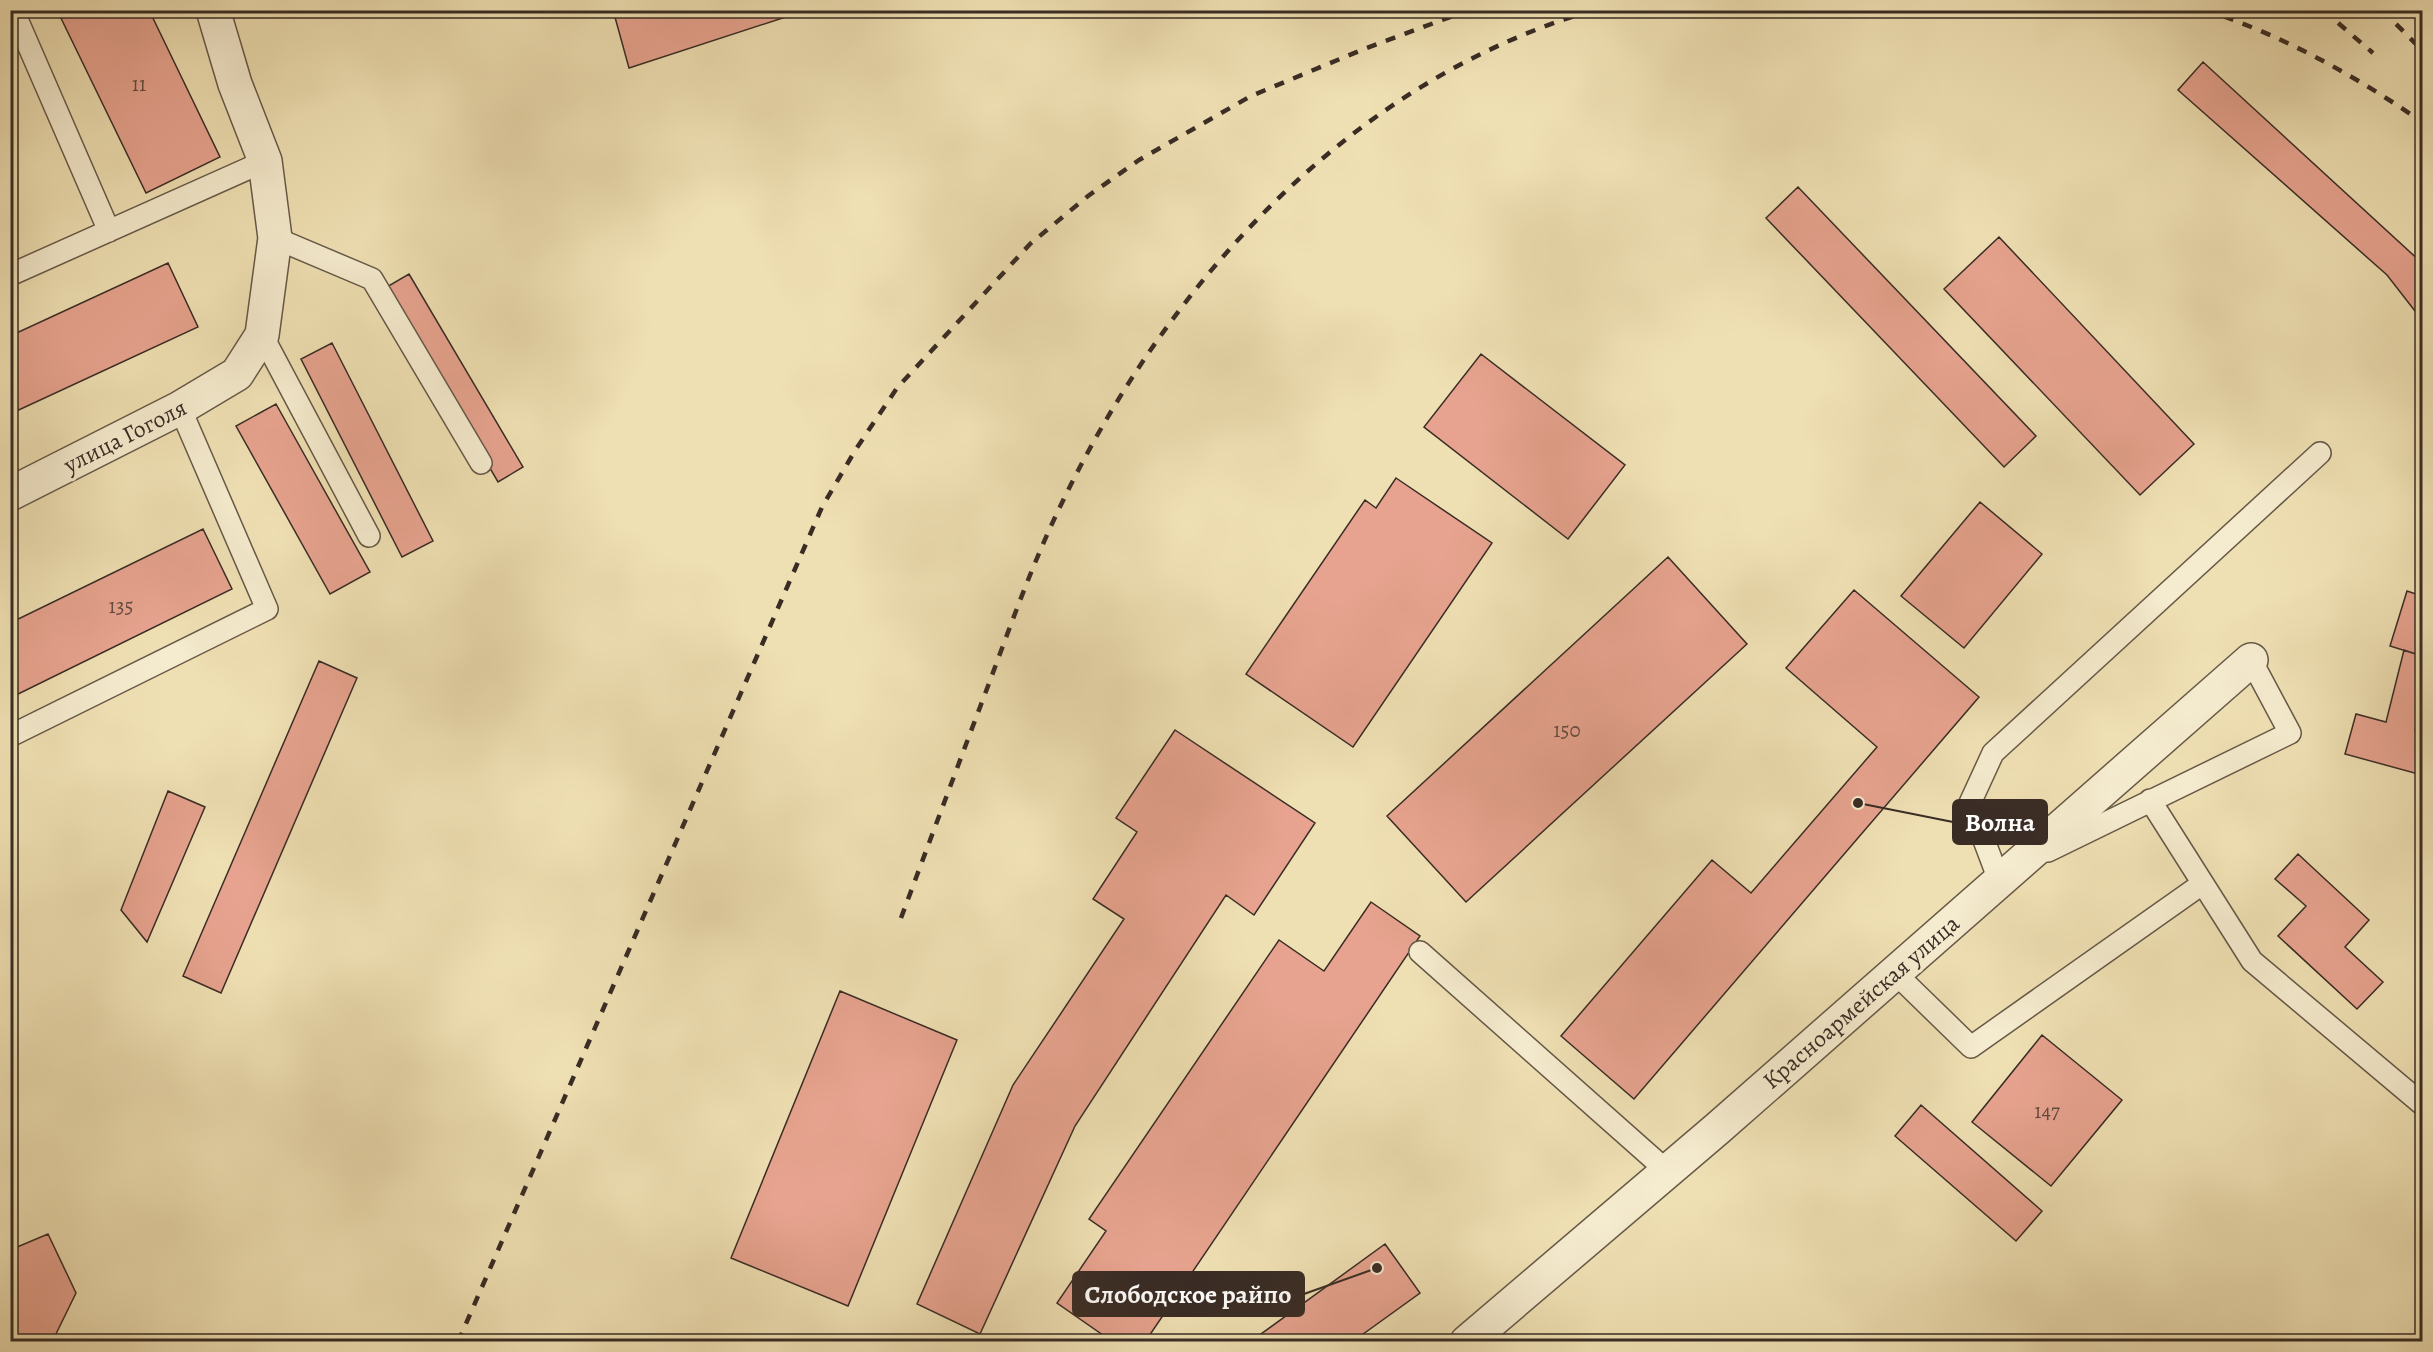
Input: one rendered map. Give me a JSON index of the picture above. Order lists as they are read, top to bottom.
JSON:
{
  "streets": {
    "street": ["улица Гоголя", "Красноармейская улица"]
  },
  "places": ["Волна", "Слободское райпо"],
  "house_numbers": [
    "11",
    "135",
    "150",
    "147"
  ]
}
